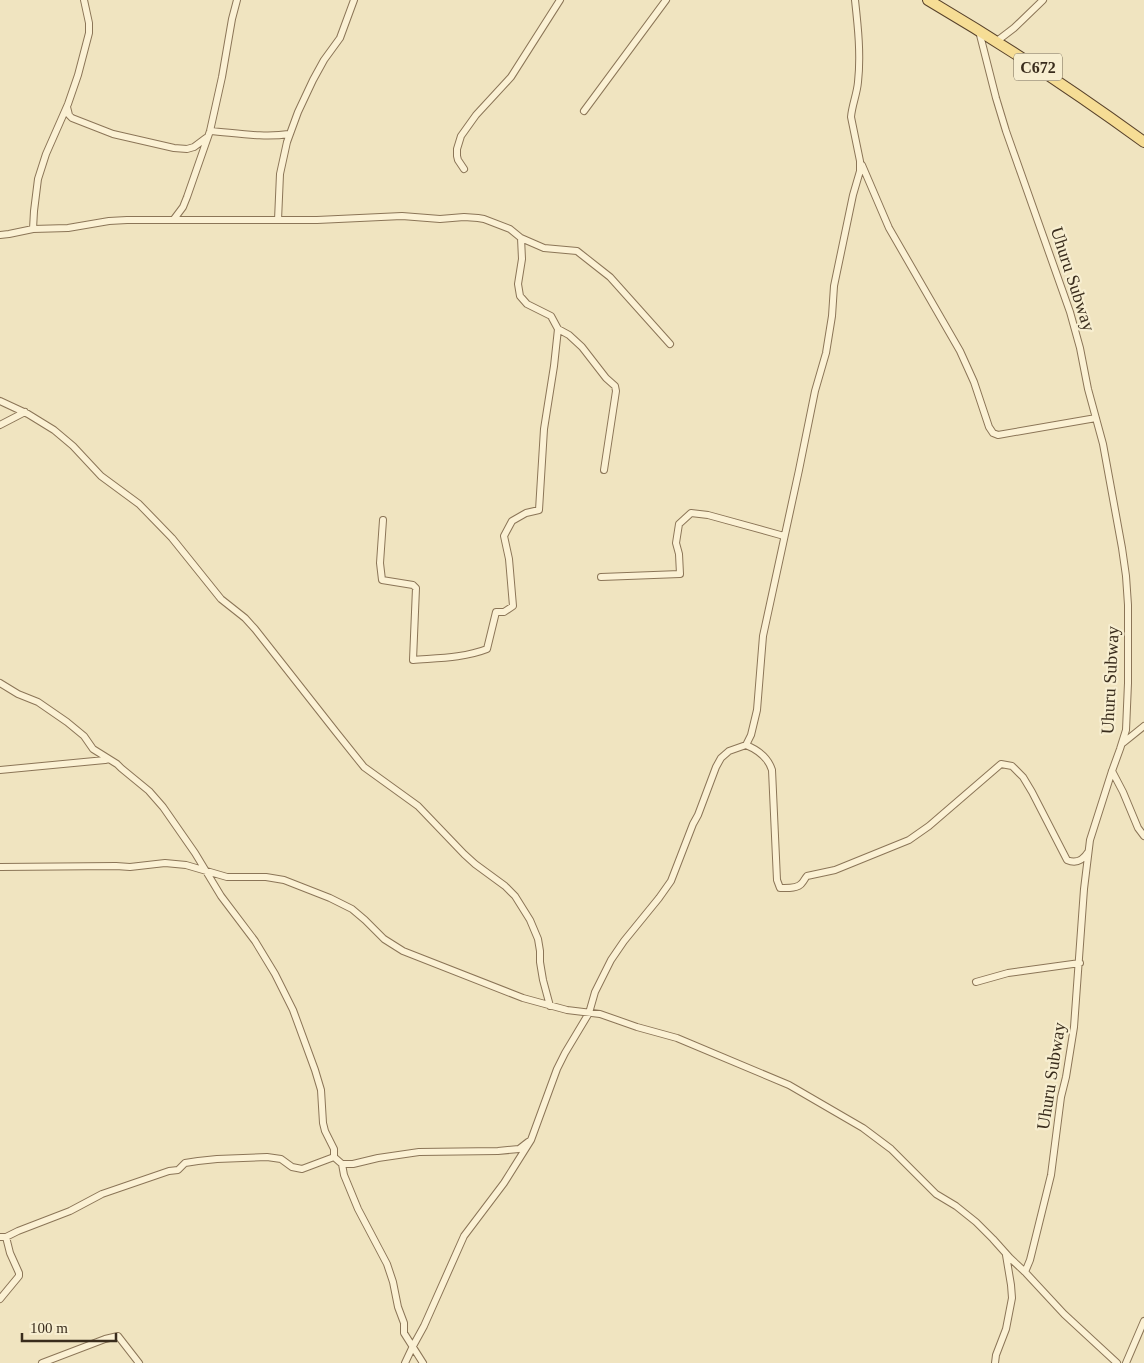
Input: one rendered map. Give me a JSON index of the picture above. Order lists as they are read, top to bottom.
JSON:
{
  "streets": {
    "main road": ["C672"],
    "street": ["Uhuru Subway"]
  },
  "crossings": [
    ["C672", "Uhuru Subway"]
  ],
  "scale_bar": "100 m"
}
